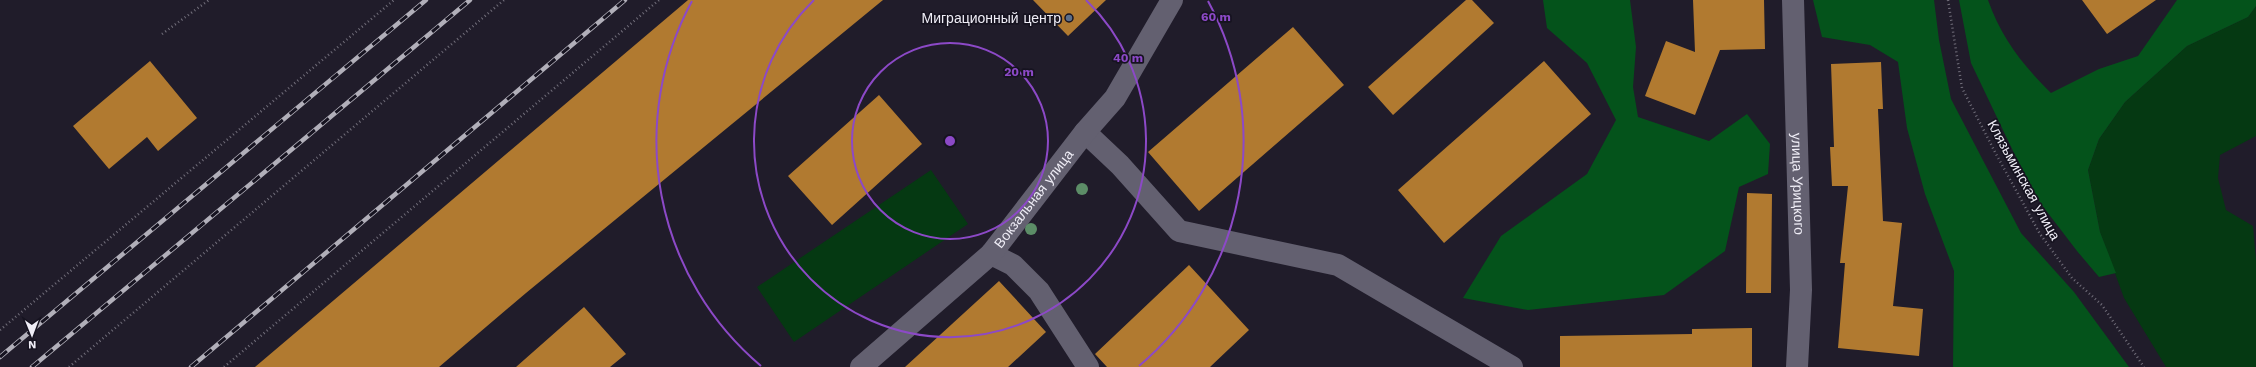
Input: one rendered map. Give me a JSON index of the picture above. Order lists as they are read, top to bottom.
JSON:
{
  "streets": {
    "street": ["улица Урицкого", "Вокзальная улица"],
    "path": ["Клязьминская улица"]
  },
  "places": ["Миграционный центр"],
  "north": "bottom",
  "rings": ["60 m", "40 m", "20 m"]
}
